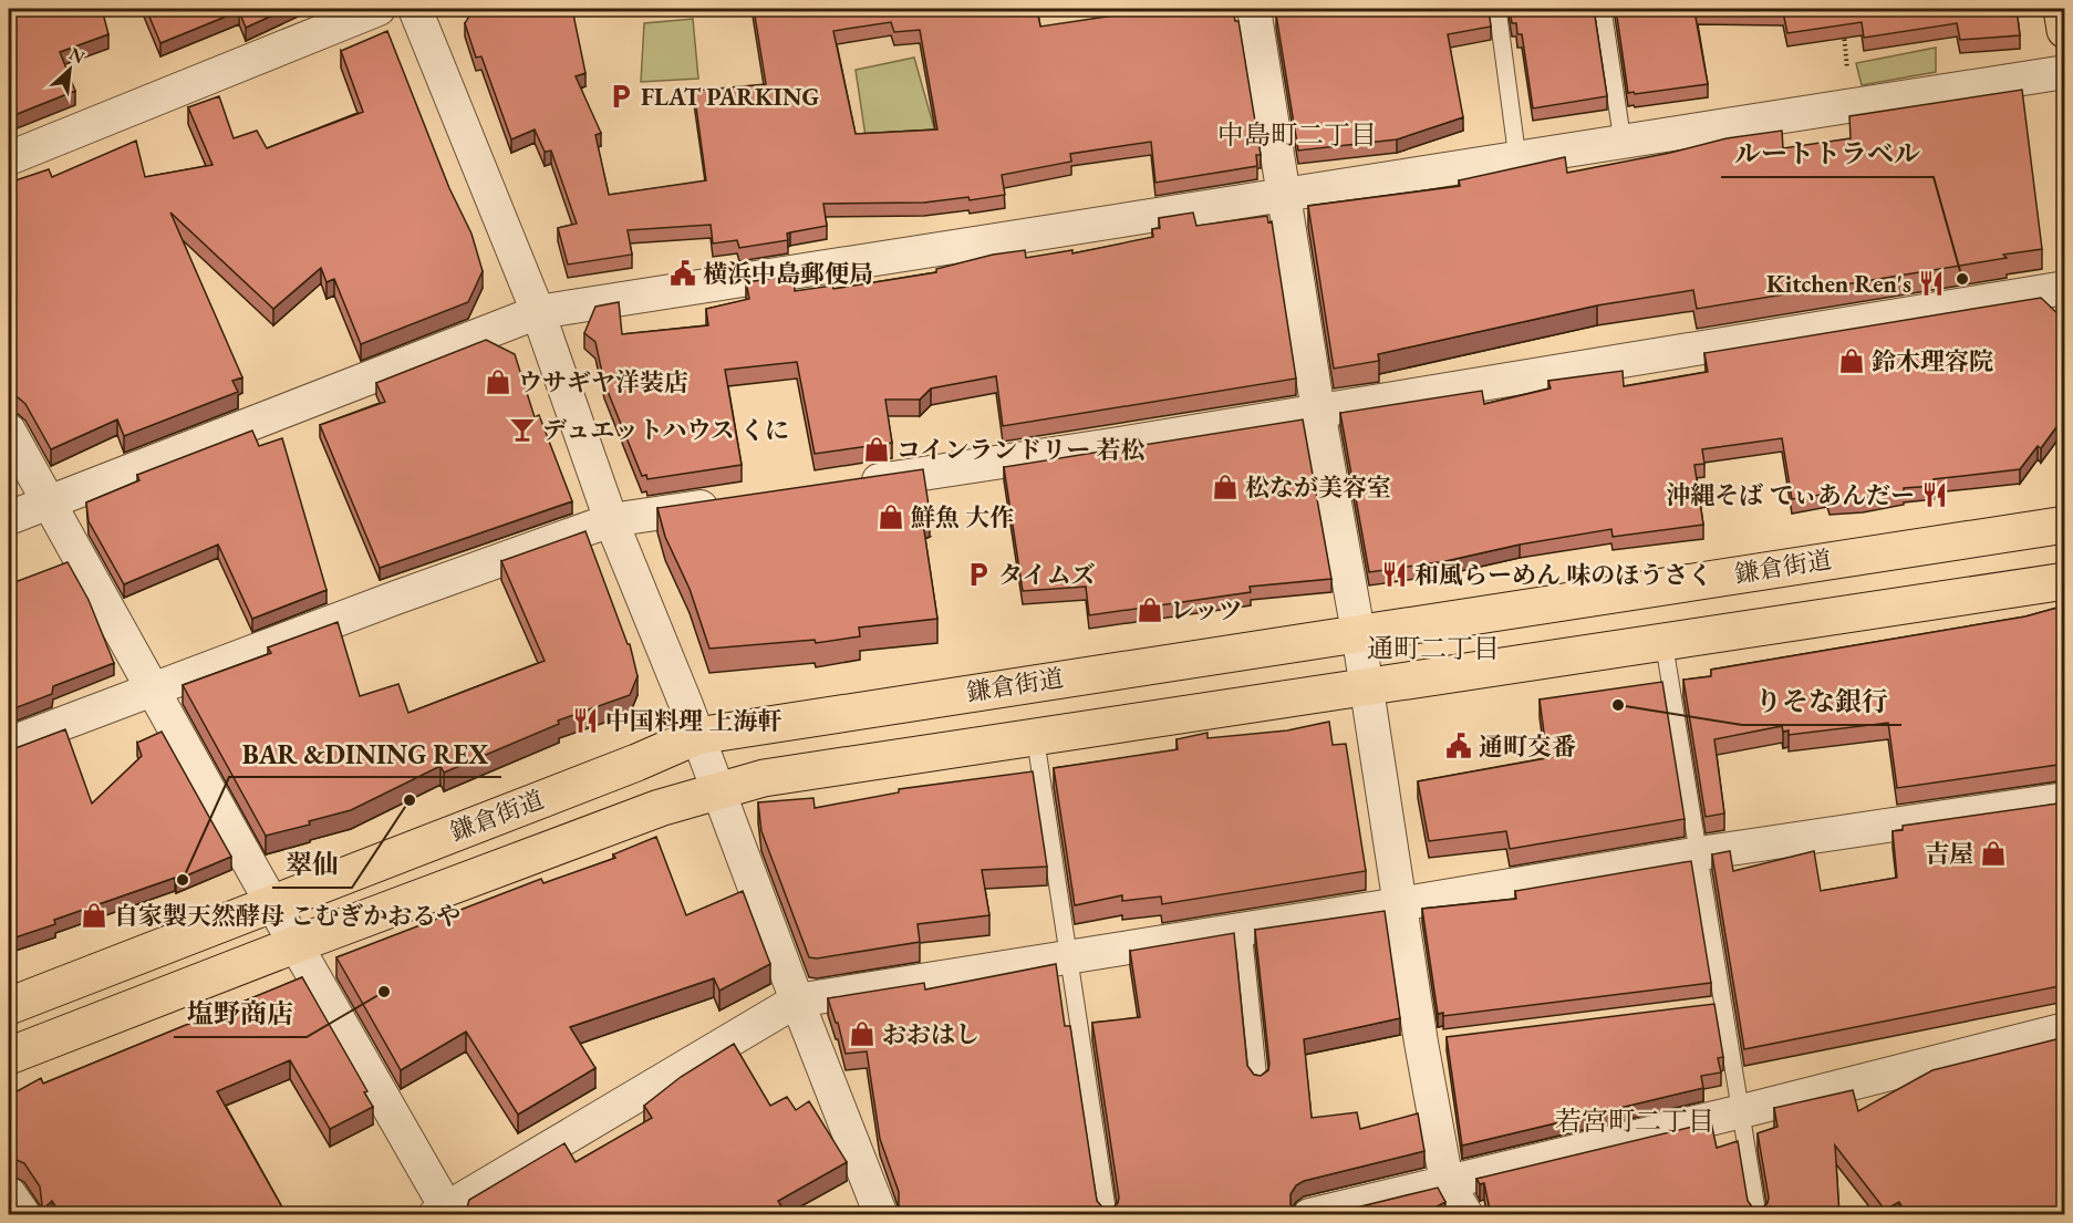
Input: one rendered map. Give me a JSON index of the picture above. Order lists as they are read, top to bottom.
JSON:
{
  "streets": {
    "main road": ["鎌倉街道"]
  },
  "districts": ["中島町二丁目", "通町二丁目", "若宮町二丁目"],
  "places": {
    "parking": ["FLAT PARKING", "タイムズ"],
    "public building": ["横浜中島郵便局", "通町交番"],
    "other": [
      "ルートトラベル",
      "りそな銀行",
      "翠仙",
      "BAR &DINING REX",
      "塩野商店"
    ],
    "restaurant": [
      "Kitchen Ren's",
      "沖縄そば てぃあんだー",
      "和風らーめん 味のほうさく",
      "中国料理 上海軒"
    ],
    "shop": [
      "鈴木理容院",
      "ウサギヤ洋装店",
      "コインランドリー 若松",
      "松なが美容室",
      "鮮魚 大作",
      "レッツ",
      "吉屋",
      "自家製天然酵母 こむぎかおるや",
      "おおはし"
    ],
    "bar": ["デュエットハウス くに"]
  },
  "north": "top right"
}
